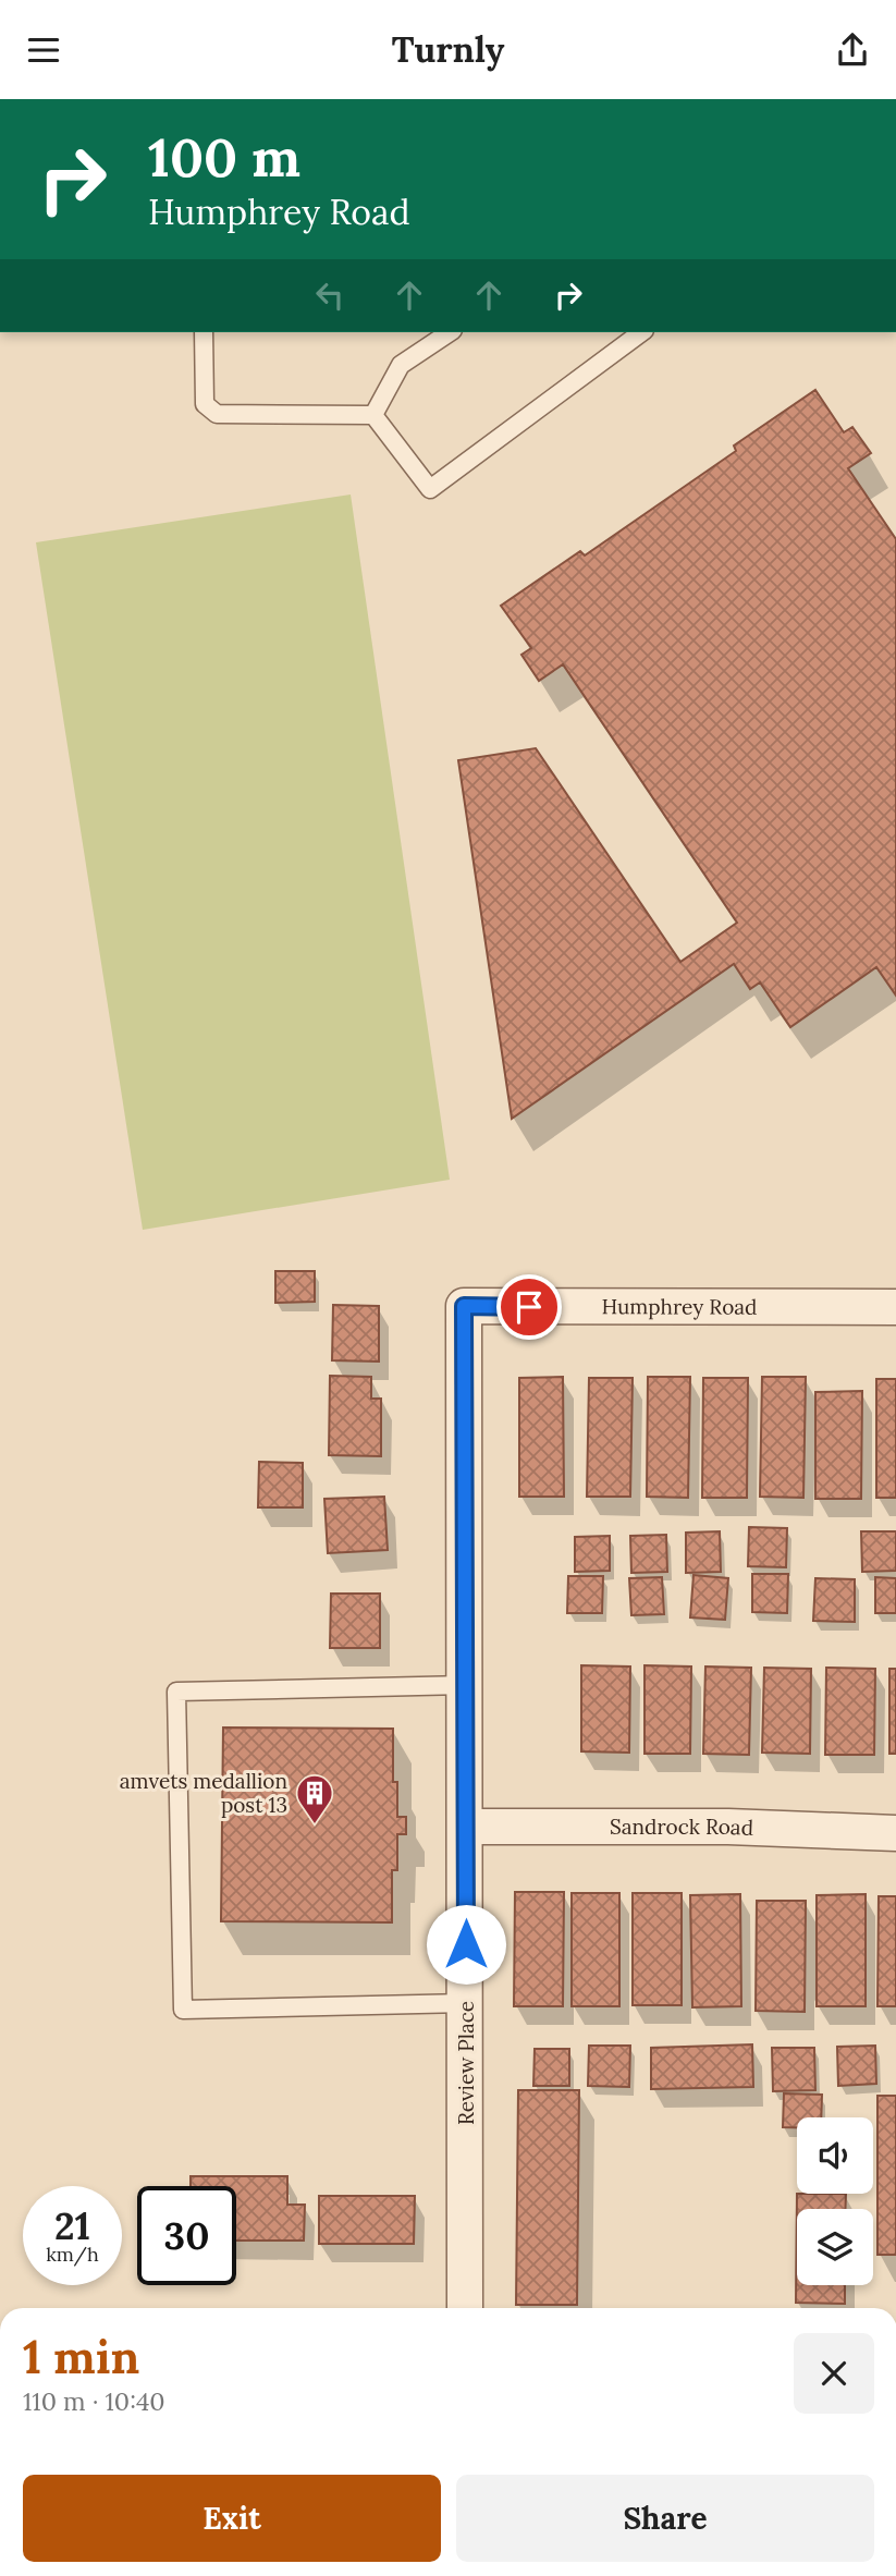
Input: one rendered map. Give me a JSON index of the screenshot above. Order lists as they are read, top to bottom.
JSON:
{
  "streets": {
    "street": ["Humphrey Road", "Sandrock Road", "Review Place"]
  },
  "crossings": [
    ["Humphrey Road", "Review Place"],
    ["Sandrock Road", "Review Place"]
  ],
  "places": {
    "building": ["amvets medallion post 13"]
  },
  "page": {
    "header": "Turnly",
    "turn": ["100 m", "Humphrey Road"],
    "speed": "21 km/h",
    "limit": "30",
    "heading": ["1 min", "110 m · 10:40"],
    "buttons": ["Exit", "Share"]
  }
}
